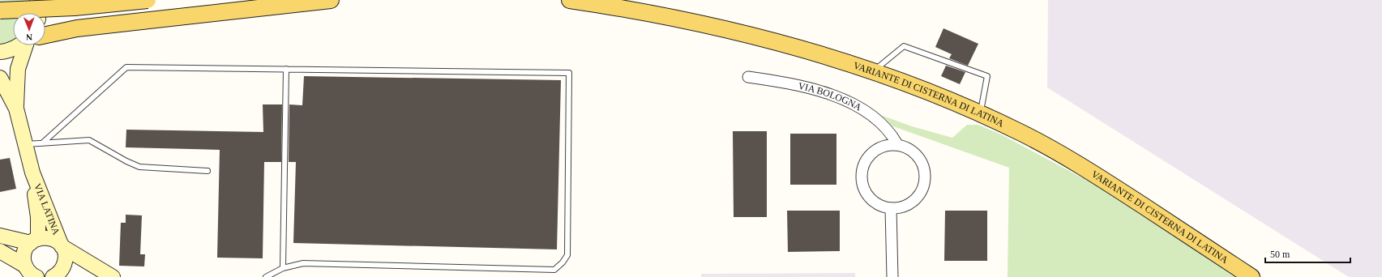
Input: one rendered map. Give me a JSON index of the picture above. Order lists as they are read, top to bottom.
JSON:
{
  "streets": {
    "main road": ["VARIANTE DI CISTERNA DI LATINA", "VIA LATINA"],
    "street": ["VIA BOLOGNA"]
  },
  "scale_bar": "50 m",
  "north": "bottom"
}
